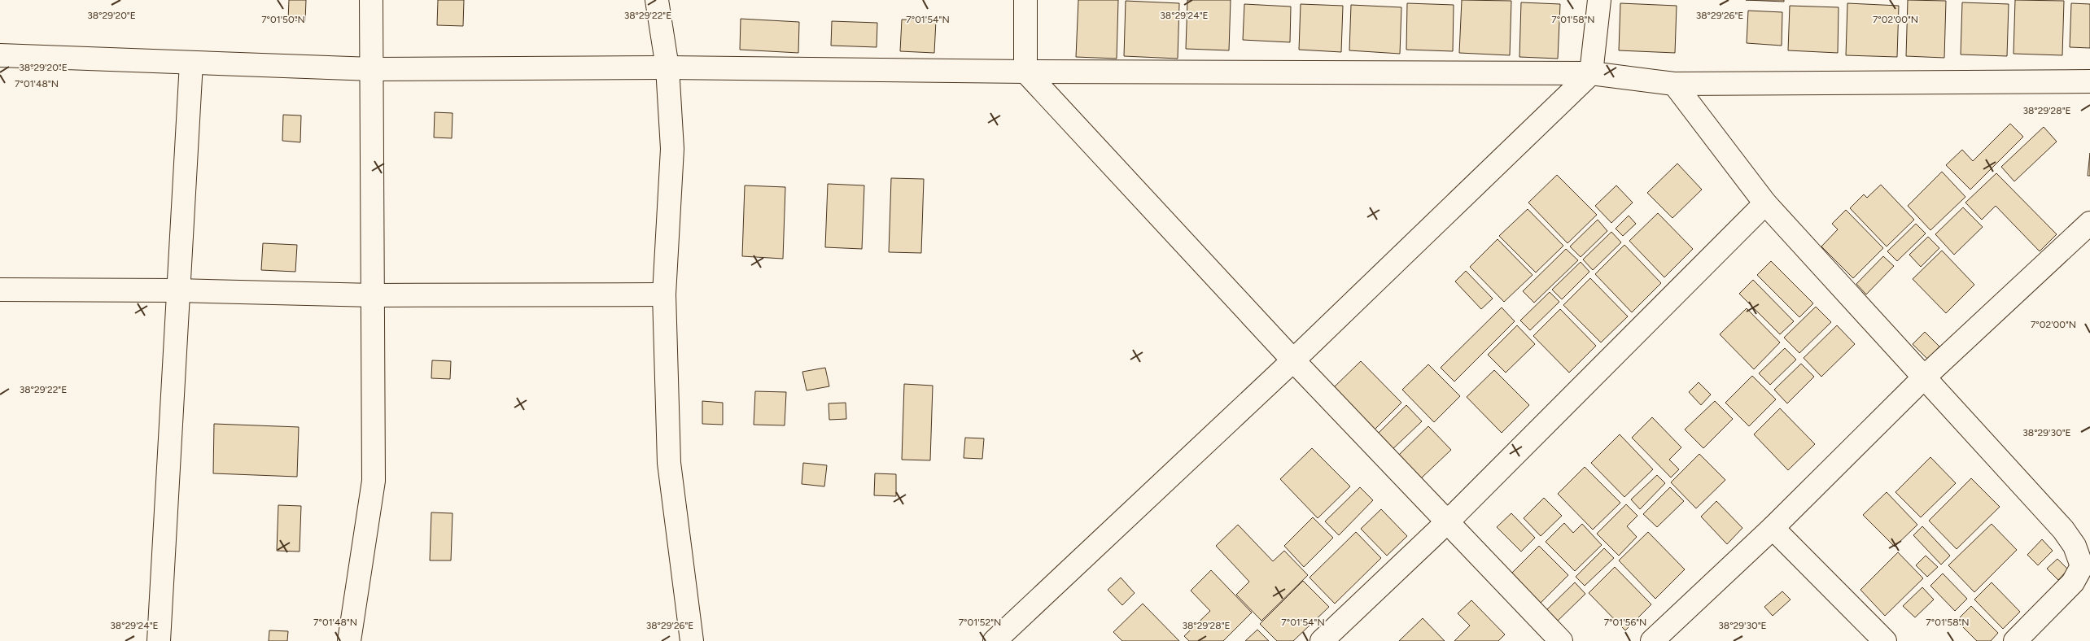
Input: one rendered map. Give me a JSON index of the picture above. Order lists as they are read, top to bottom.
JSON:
{
  "coordinates": [
    "38°29'20\"E",
    "38°29'22\"E",
    "38°29'24\"E",
    "38°29'26\"E",
    "7°01'50\"N",
    "7°01'54\"N",
    "7°01'58\"N",
    "7°02'00\"N",
    "7°01'48\"N",
    "38°29'28\"E",
    "38°29'30\"E",
    "7°01'52\"N",
    "7°01'56\"N"
  ]
}
